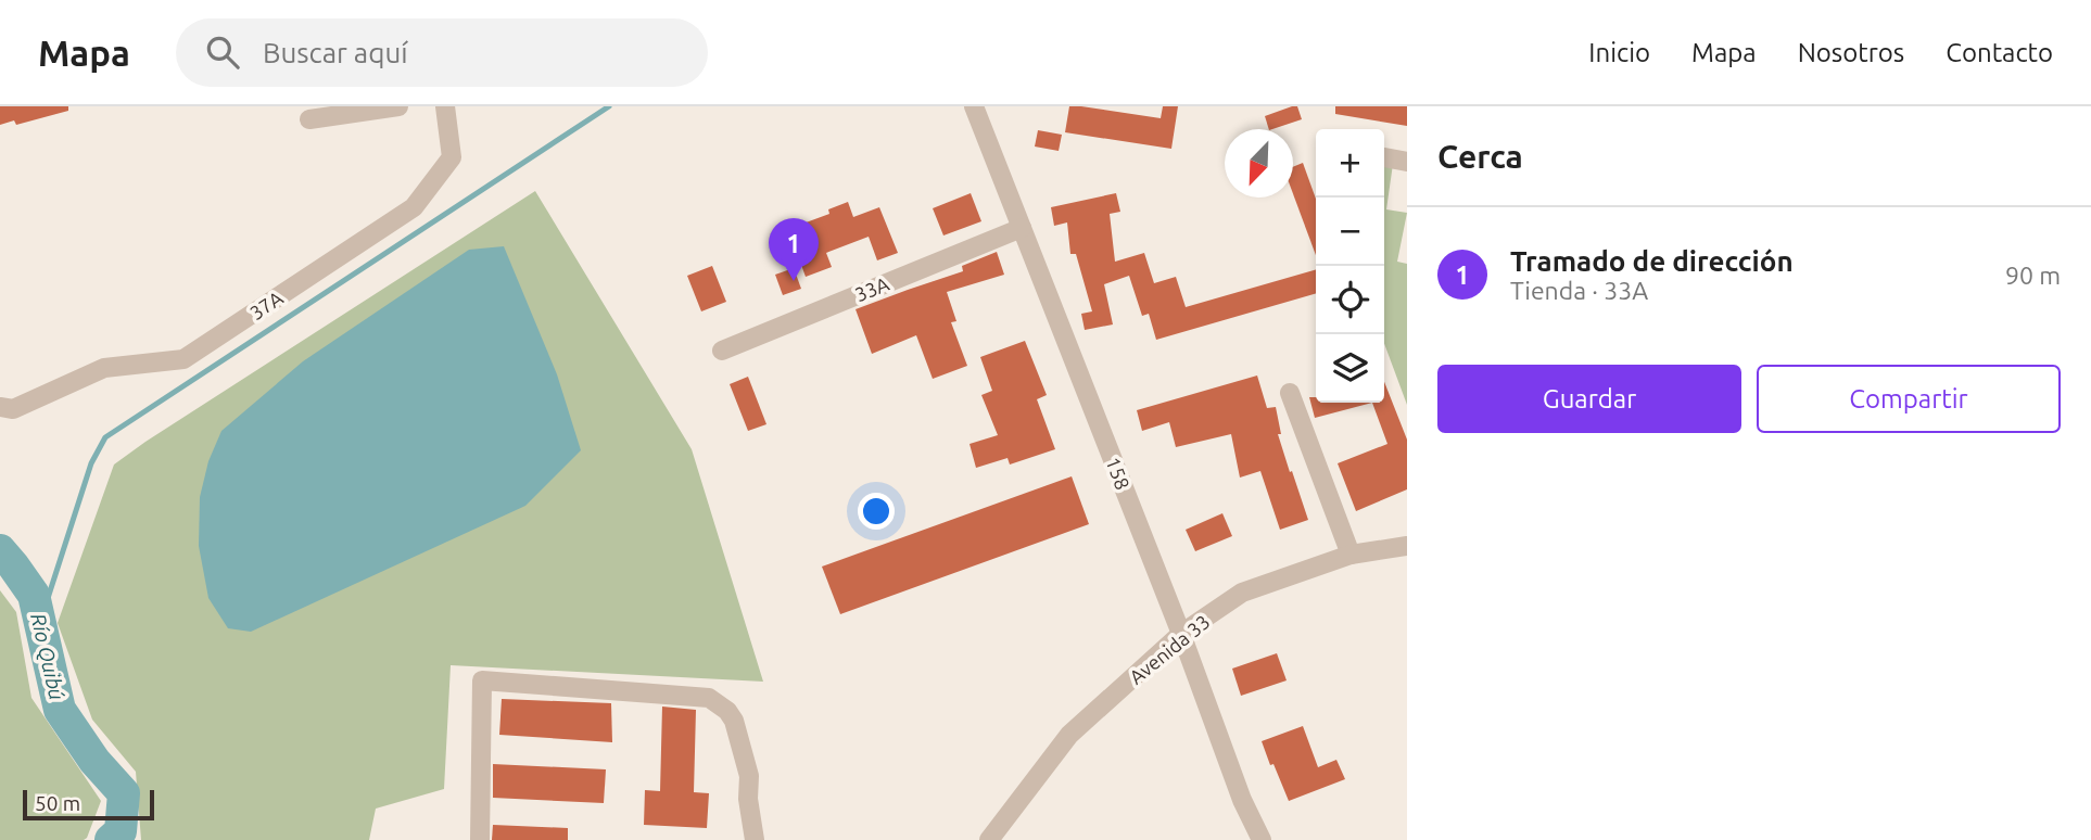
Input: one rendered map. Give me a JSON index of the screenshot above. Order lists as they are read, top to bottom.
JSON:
{
  "streets": {
    "street": [
      "33A",
      "37A",
      "158",
      "Avenida 33"
    ]
  },
  "crossings": [
    ["33A", "158"],
    ["158", "Avenida 33"]
  ],
  "water": ["Río Quibú"],
  "scale_bar": "50 m",
  "north": "bottom left",
  "page": {
    "header": "Mapa",
    "search": "Buscar aquí",
    "nav": [
      "Inicio",
      "Mapa",
      "Nosotros",
      "Contacto"
    ],
    "heading": "Cerca",
    "map_buttons": ["+", "−"],
    "list": [
      {
        "mark": "1",
        "name": "Tramado de dirección",
        "note": "Tienda · 33A",
        "value": "90 m"
      }
    ],
    "pins": "1",
    "buttons": ["Guardar", "Compartir"],
    "scale": "50 m"
  }
}
